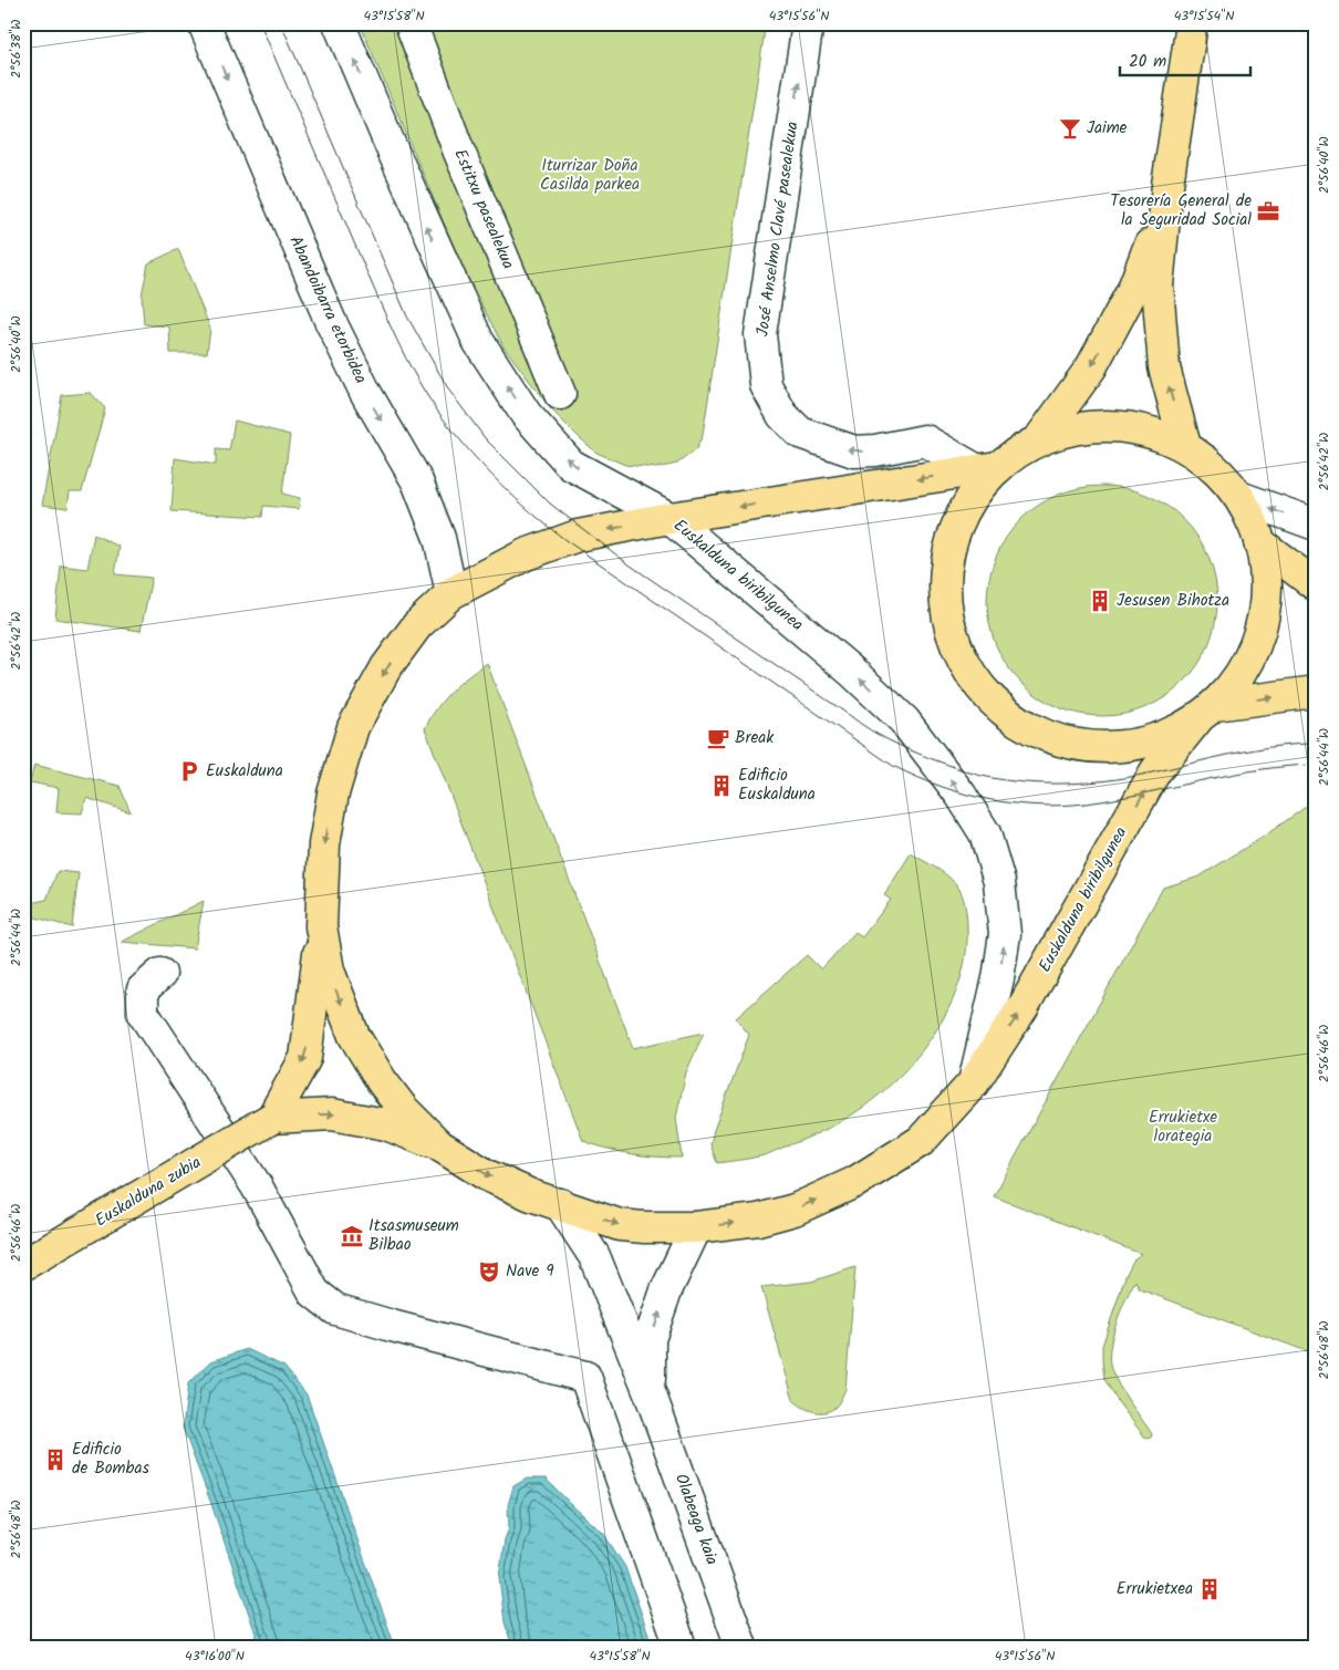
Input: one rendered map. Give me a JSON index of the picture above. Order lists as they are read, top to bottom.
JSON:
{
  "streets": {
    "main road": ["Euskalduna biribilgunea", "Euskalduna zubia"],
    "street": [
      "Estitxu pasealekua",
      "José Anselmo Clavé pasealekua",
      "Abandoibarra etorbidea",
      "Olabeaga kaia"
    ]
  },
  "crossings": [
    ["Abandoibarra etorbidea", "Euskalduna biribilgunea"],
    ["Euskalduna biribilgunea", "Euskalduna zubia"],
    ["Euskalduna biribilgunea", "Olabeaga kaia"]
  ],
  "one_way": ["Euskalduna zubia"],
  "parks": ["Iturrizar Doña Casilda parkea", "Errukietxe lorategia"],
  "places": {
    "bar": ["Jaime"],
    "office": ["Tesorería General de la Seguridad Social"],
    "building": [
      "Jesusen Bihotza",
      "Edificio Euskalduna",
      "Edificio de Bombas",
      "Errukietxea"
    ],
    "cafe": ["Break"],
    "parking": ["Euskalduna"],
    "museum": ["Itsasmuseum Bilbao"],
    "theatre": ["Nave 9"]
  },
  "scale_bar": "20 m",
  "coordinates": [
    "43°15'58\"N",
    "43°15'56\"N",
    "43°15'54\"N",
    "2°56'38\"W",
    "2°56'40\"W",
    "2°56'42\"W",
    "2°56'44\"W",
    "2°56'46\"W",
    "2°56'48\"W",
    "43°16'00\"N"
  ]
}
